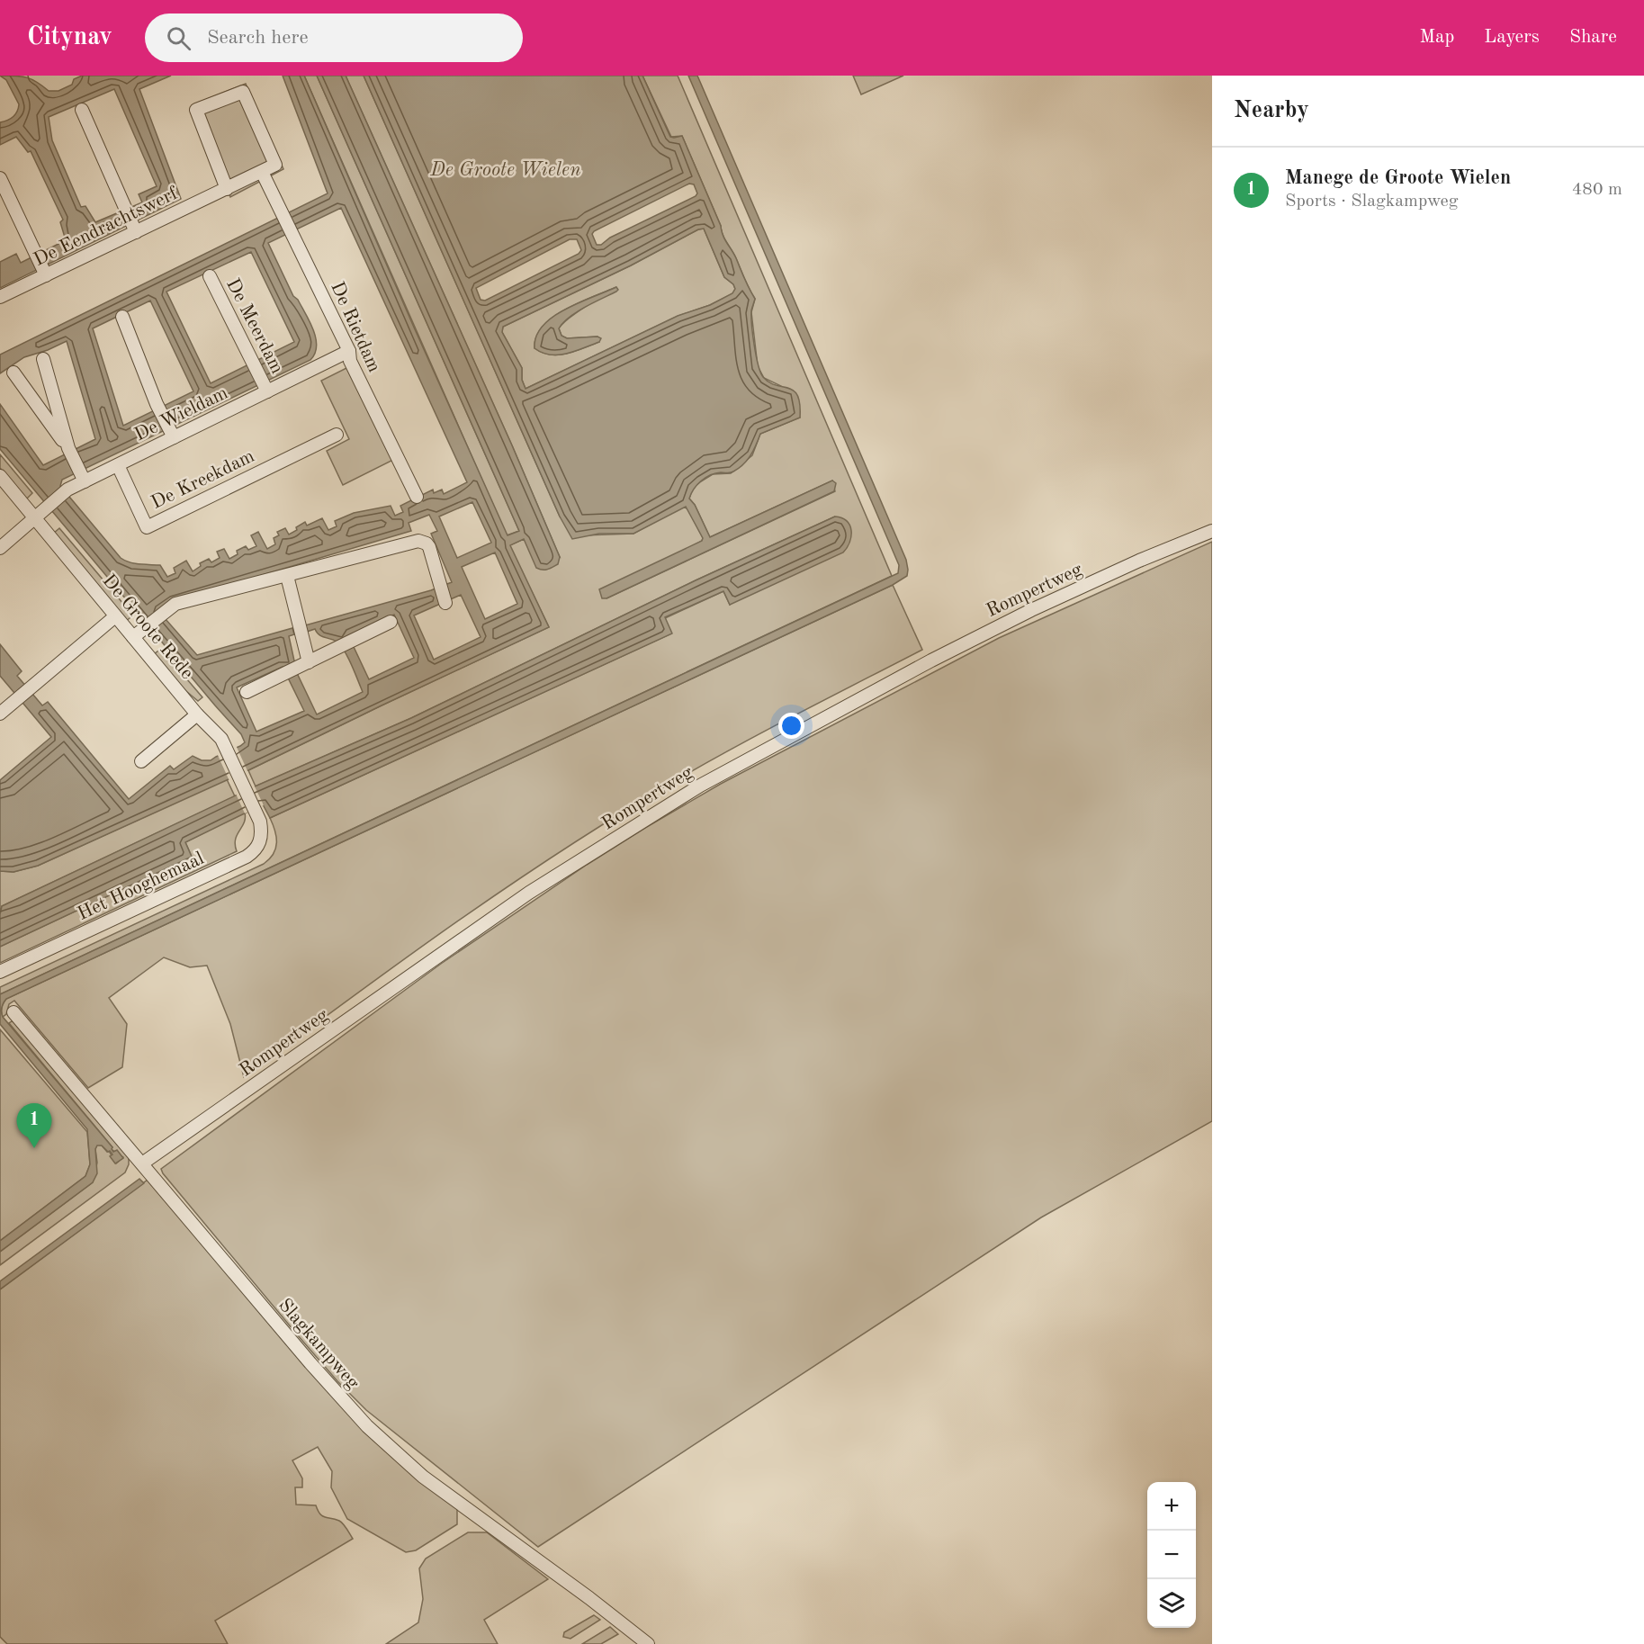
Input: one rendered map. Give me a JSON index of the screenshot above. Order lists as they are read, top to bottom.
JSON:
{
  "streets": {
    "street": [
      "De Eendrachtswerf",
      "De Meerdam",
      "De Rietdam",
      "De Wieldam",
      "De Kreekdam",
      "Rompertweg",
      "De Groote Rede",
      "Het Hooghemaal",
      "Slagkampweg"
    ]
  },
  "crossings": [
    ["De Eendrachtswerf", "De Rietdam"],
    ["De Meerdam", "De Wieldam"],
    ["De Rietdam", "De Wieldam"],
    ["De Wieldam", "De Kreekdam"],
    ["De Wieldam", "De Groote Rede"],
    ["Rompertweg", "Slagkampweg"],
    ["De Groote Rede", "Het Hooghemaal"]
  ],
  "water": ["De Groote Wielen"],
  "page": {
    "header": "Citynav",
    "search": "Search here",
    "nav": ["Map", "Layers", "Share"],
    "heading": "Nearby",
    "list": [
      {
        "mark": "1",
        "name": "Manege de Groote Wielen",
        "note": "Sports · Slagkampweg",
        "value": "480 m"
      }
    ],
    "pins": "1",
    "map_buttons": ["+", "−"]
  }
}
